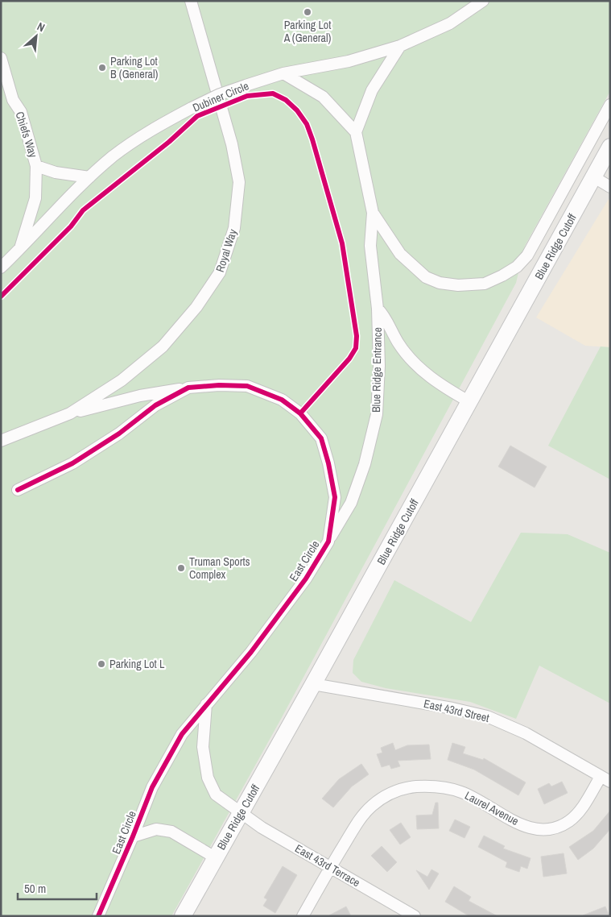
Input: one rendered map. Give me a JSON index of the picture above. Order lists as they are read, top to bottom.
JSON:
{
  "streets": {
    "main road": ["Blue Ridge Cutoff"],
    "street": [
      "Dubiner Circle",
      "Chiefs Way",
      "Royal Way",
      "Blue Ridge Entrance",
      "East Circle",
      "East 43rd Street",
      "Laurel Avenue",
      "East 43rd Terrace"
    ]
  },
  "crossings": [
    ["Dubiner Circle", "Chiefs Way"],
    ["Blue Ridge Cutoff", "East Circle"],
    ["Blue Ridge Cutoff", "East 43rd Street"],
    ["Blue Ridge Cutoff", "East 43rd Terrace"],
    ["Royal Way", "East Circle"],
    ["Blue Ridge Entrance", "East Circle"],
    ["East 43rd Street", "Laurel Avenue"],
    ["Laurel Avenue", "East 43rd Terrace"]
  ],
  "places": [
    "Parking Lot A (General)",
    "Parking Lot B (General)",
    "Truman Sports Complex",
    "Parking Lot L"
  ],
  "scale_bar": "50 m",
  "north": "top right"
}
